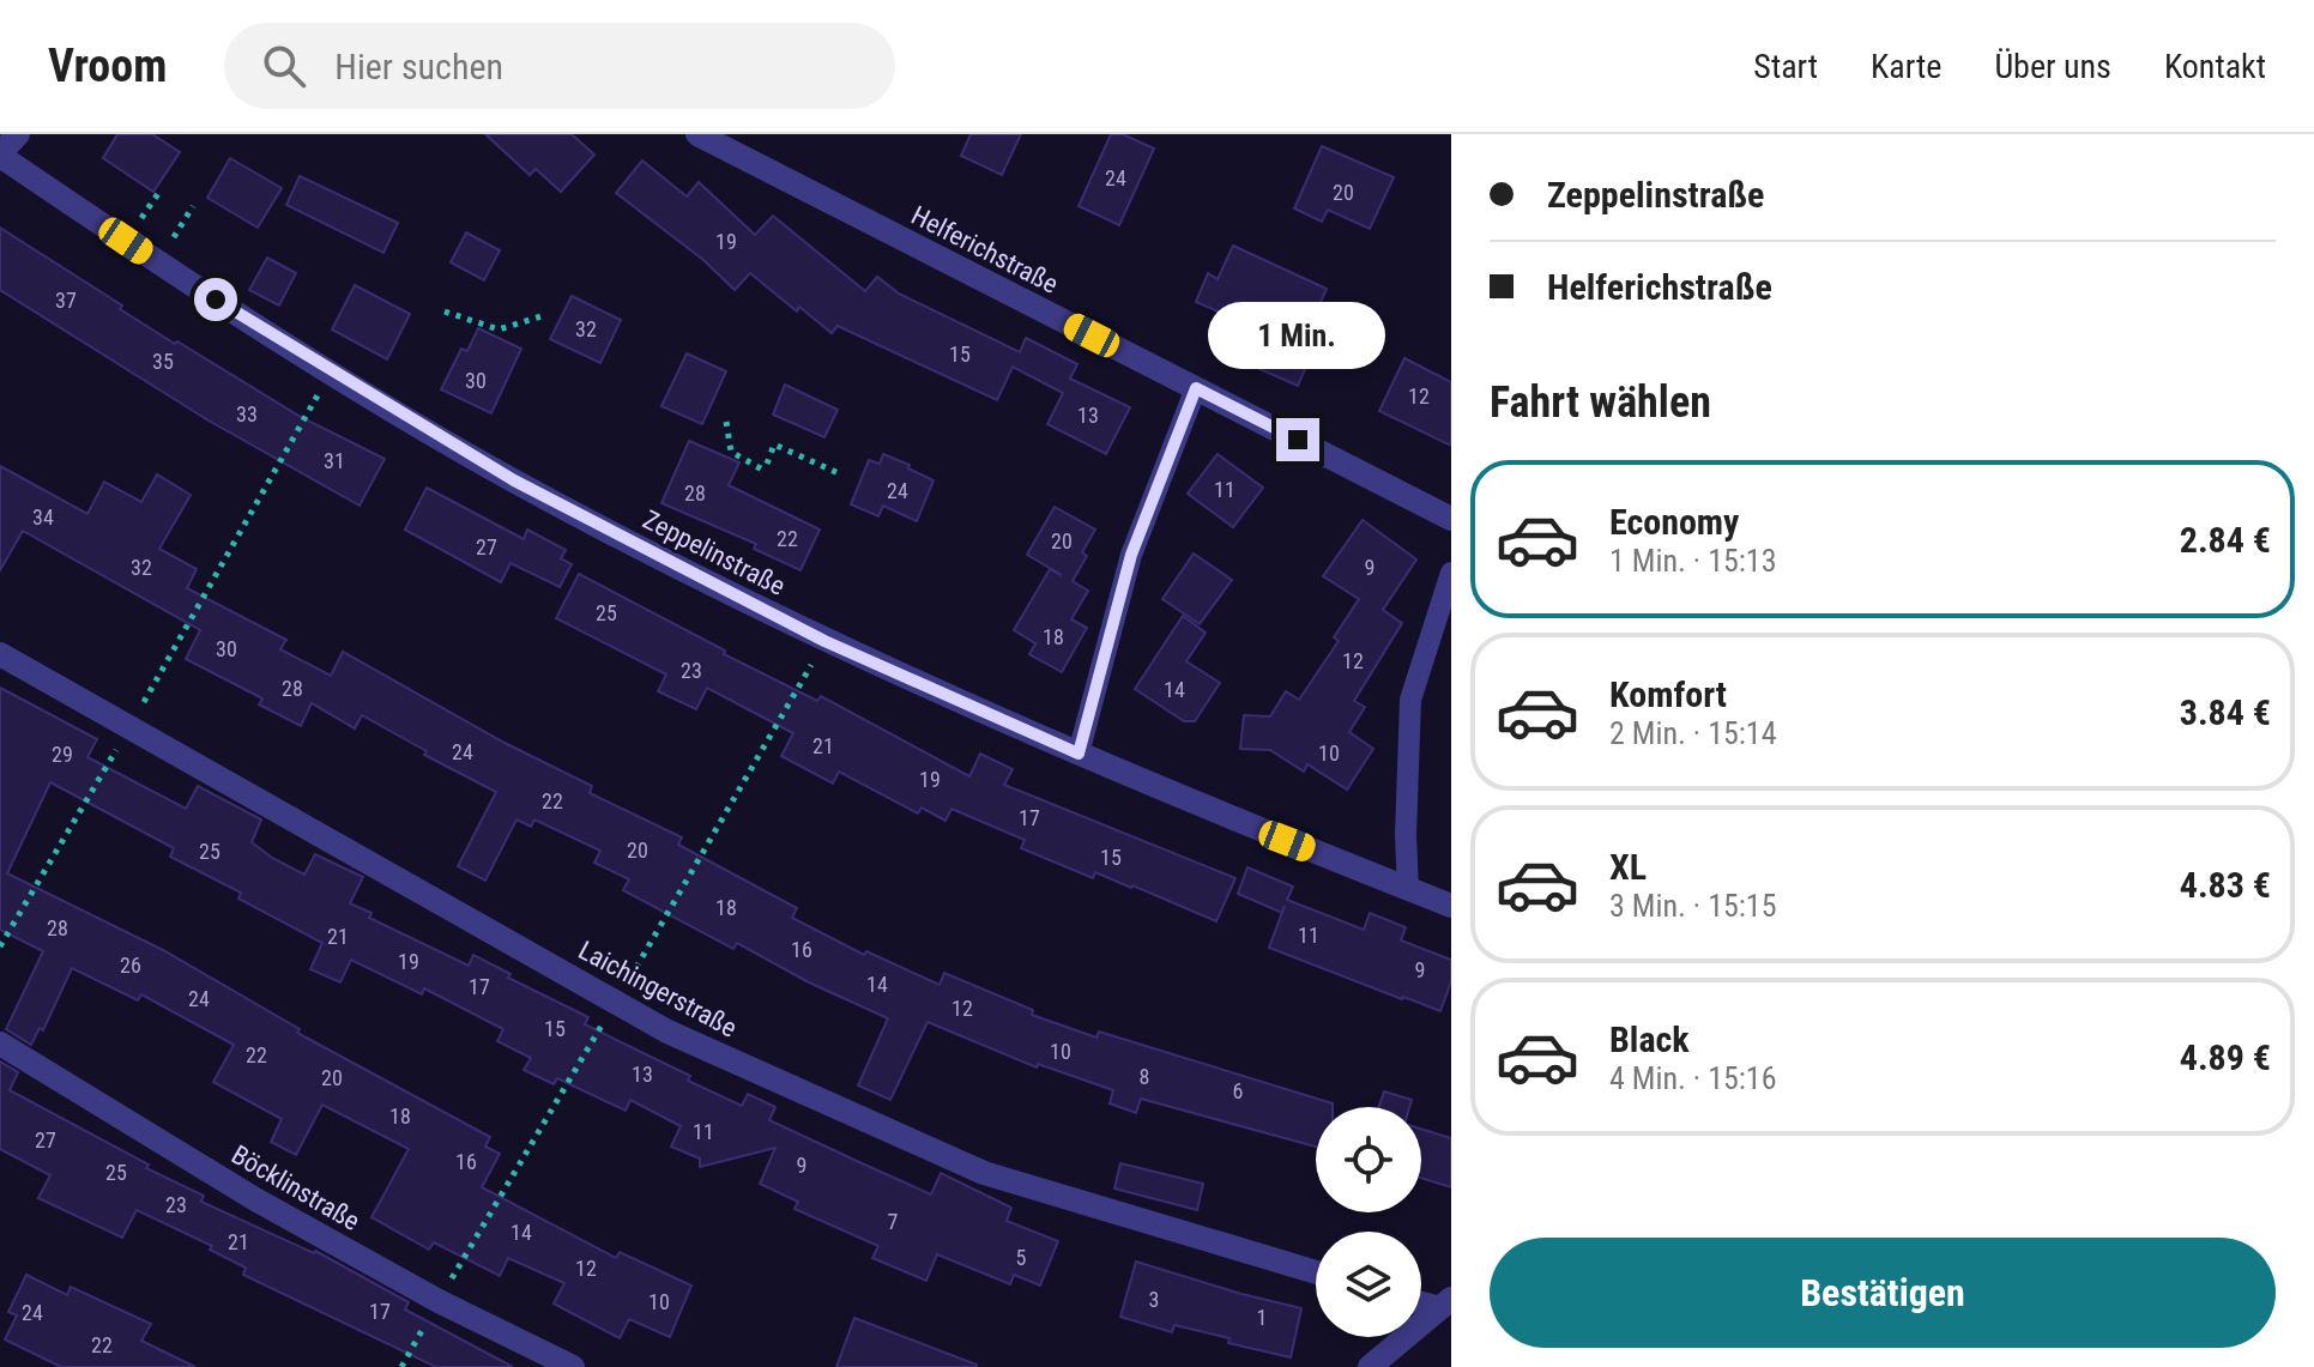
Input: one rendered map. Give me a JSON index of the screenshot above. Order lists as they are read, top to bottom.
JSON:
{
  "streets": {
    "street": [
      "Helferichstraße",
      "Zeppelinstraße",
      "Laichingerstraße",
      "Böcklinstraße"
    ]
  },
  "house_numbers": [
    "24",
    "20",
    "19",
    "37",
    "32",
    "15",
    "35",
    "30",
    "12",
    "33",
    "13",
    "31",
    "11",
    "24",
    "28",
    "34",
    "22",
    "20",
    "27",
    "32",
    "9",
    "25",
    "18",
    "30",
    "12",
    "23",
    "28",
    "14",
    "21",
    "24",
    "10",
    "29",
    "19",
    "22",
    "17",
    "20",
    "25",
    "15",
    "18",
    "28",
    "11",
    "21",
    "16",
    "19",
    "26",
    "9",
    "14",
    "17",
    "24",
    "12",
    "15",
    "10",
    "22",
    "13",
    "8",
    "20",
    "6",
    "18",
    "11",
    "27",
    "16",
    "9",
    "25",
    "23",
    "7",
    "14",
    "21",
    "5",
    "12",
    "3",
    "10",
    "17",
    "24",
    "1",
    "22"
  ],
  "page": {
    "header": "Vroom",
    "search": "Hier suchen",
    "nav": [
      "Start",
      "Karte",
      "Über uns",
      "Kontakt"
    ],
    "banner": ["Zeppelinstraße", "Helferichstraße"],
    "bubble": "1 Min.",
    "heading": "Fahrt wählen",
    "list": [
      {
        "name": "Economy",
        "note": "1 Min. · 15:13",
        "value": "2.84 €"
      },
      {
        "name": "Komfort",
        "note": "2 Min. · 15:14",
        "value": "3.84 €"
      },
      {
        "name": "XL",
        "note": "3 Min. · 15:15",
        "value": "4.83 €"
      },
      {
        "name": "Black",
        "note": "4 Min. · 15:16",
        "value": "4.89 €"
      }
    ],
    "buttons": "Bestätigen"
  }
}
